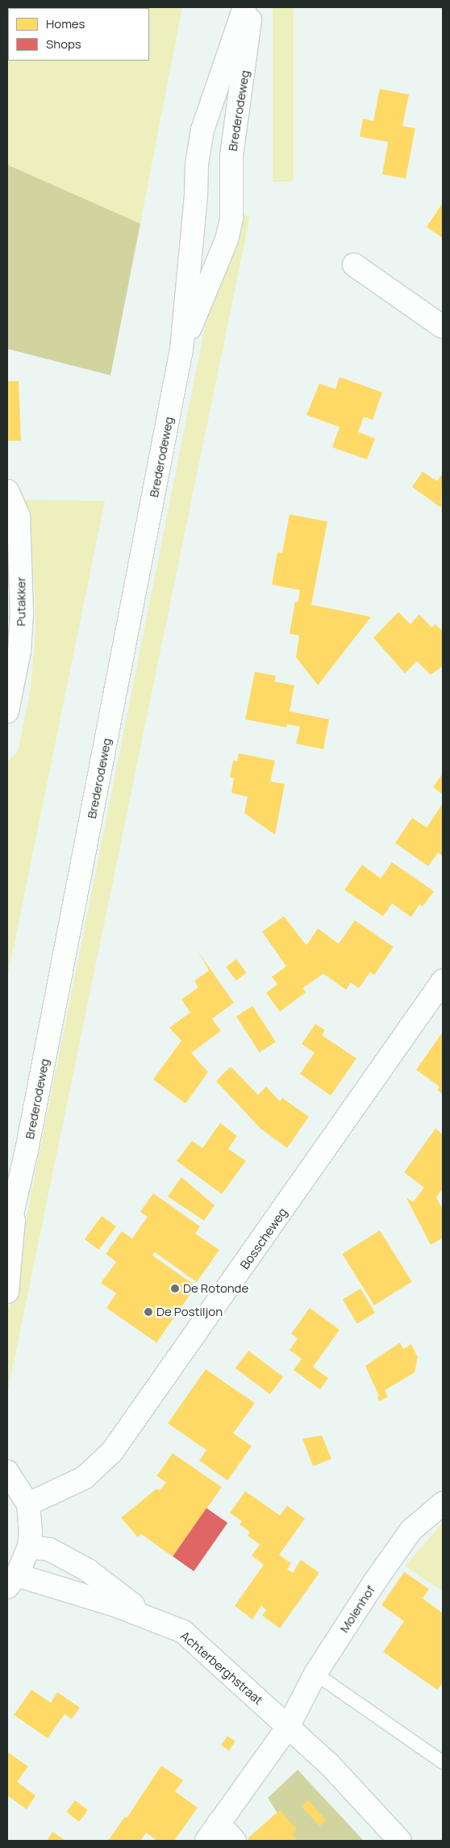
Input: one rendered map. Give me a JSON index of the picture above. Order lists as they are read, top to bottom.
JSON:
{
  "streets": {
    "street": [
      "Brederodeweg",
      "Putakker",
      "Bosscheweg",
      "Molenhof",
      "Achterberghstraat"
    ]
  },
  "crossings": [
    ["Molenhof", "Achterberghstraat"]
  ],
  "places": ["De Rotonde", "De Postiljon"],
  "legend": ["Homes", "Shops"]
}
